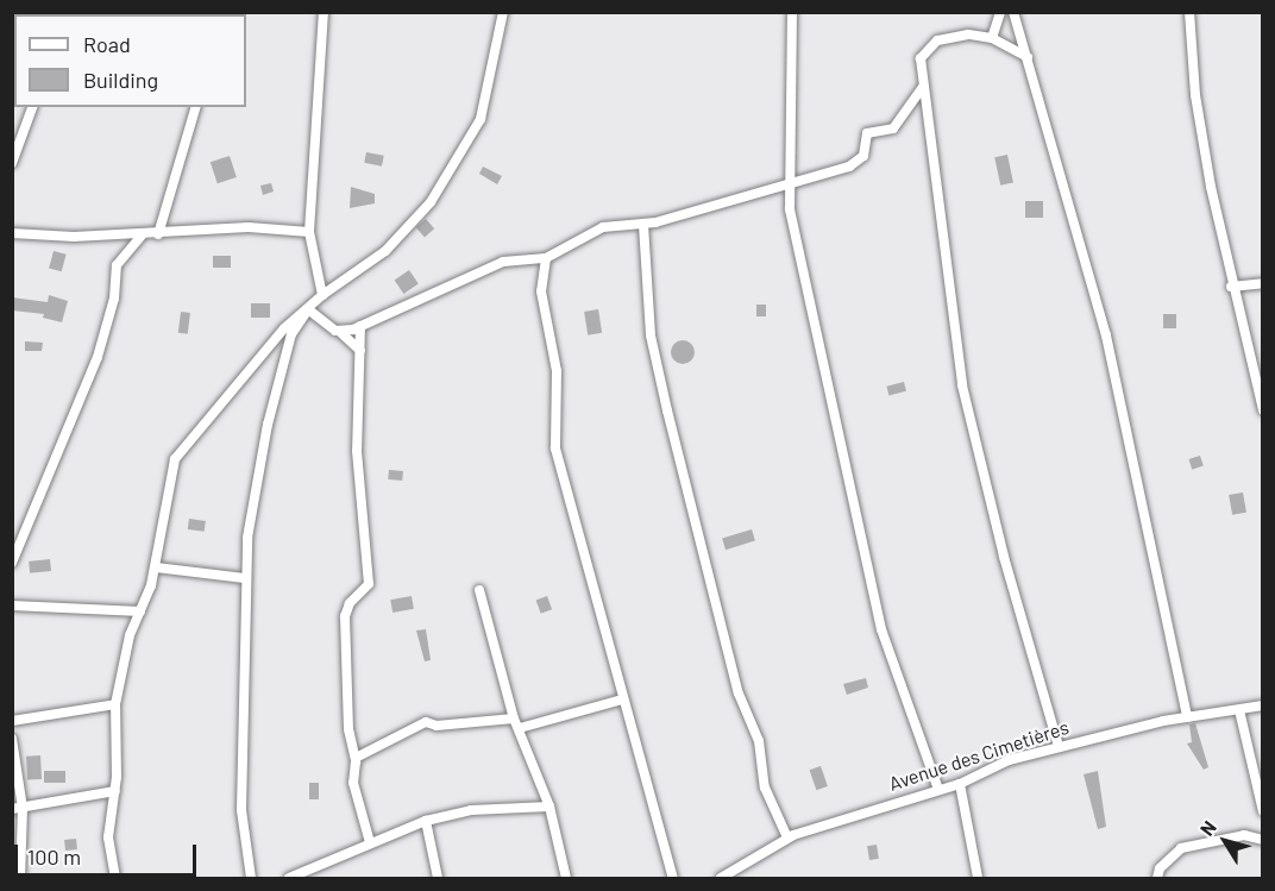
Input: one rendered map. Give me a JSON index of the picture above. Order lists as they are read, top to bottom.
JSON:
{
  "streets": {
    "street": ["Avenue des Cimetières"]
  },
  "legend": ["Road", "Building"],
  "scale_bar": "100 m",
  "north": "top left"
}
